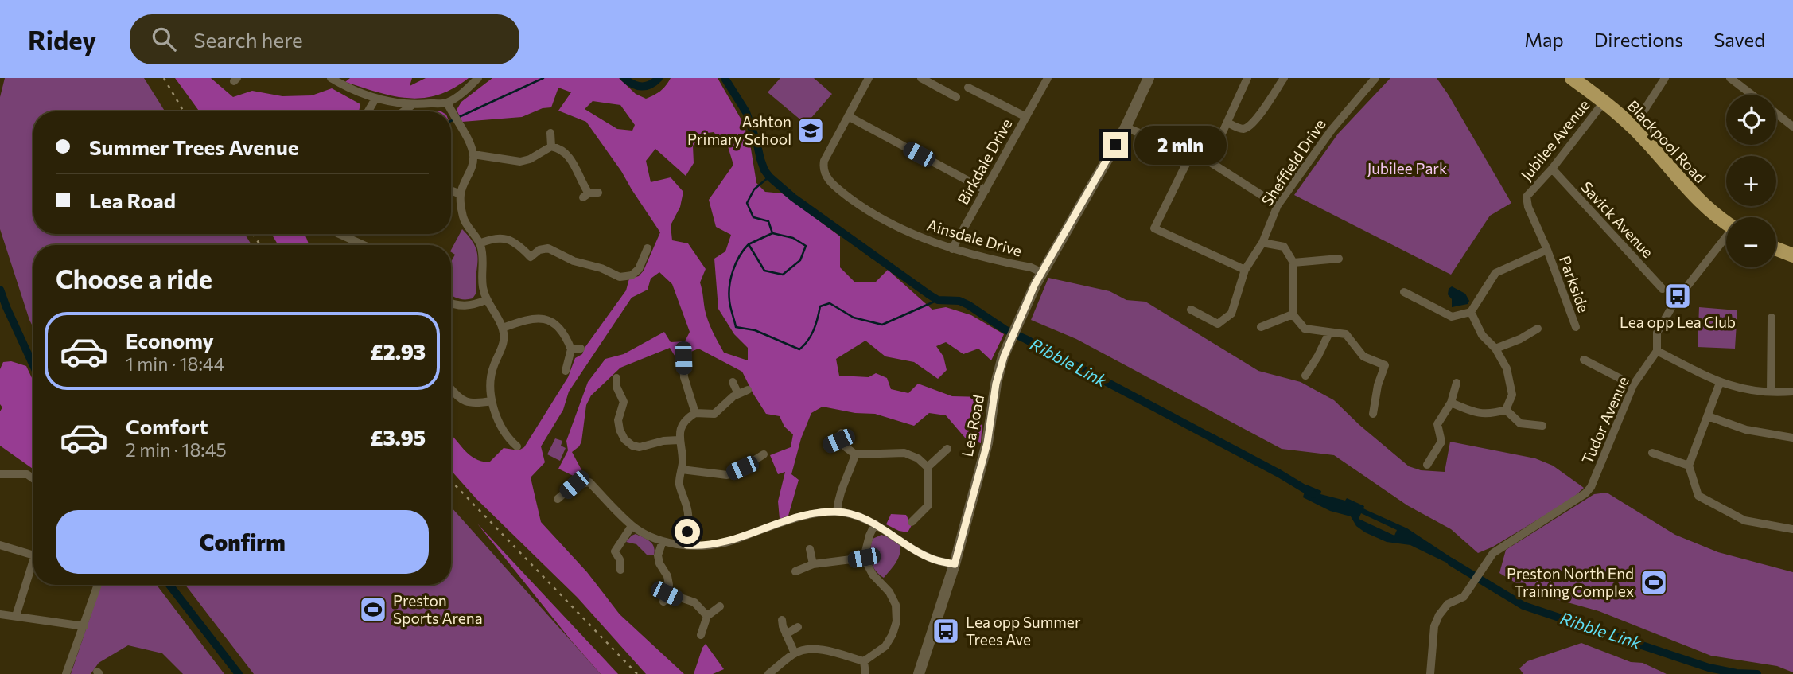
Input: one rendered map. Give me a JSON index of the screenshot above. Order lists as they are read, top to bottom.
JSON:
{
  "streets": {
    "highway": ["Blackpool Road"],
    "street": [
      "Jubilee Avenue",
      "Birkdale Drive",
      "Sheffield Drive",
      "Savick Avenue",
      "Ainsdale Drive",
      "Parkside",
      "Tudor Avenue",
      "Lea Road"
    ]
  },
  "crossings": [
    ["Jubilee Avenue", "Blackpool Road"],
    ["Jubilee Avenue", "Savick Avenue"],
    ["Jubilee Avenue", "Parkside"],
    ["Birkdale Drive", "Ainsdale Drive"],
    ["Ainsdale Drive", "Lea Road"]
  ],
  "water": ["Ribble Link"],
  "parks": ["Jubilee Park"],
  "places": {
    "school or university": ["Ashton Primary School"],
    "bus stop": ["Lea opp Lea Club", "Lea opp Summer Trees Ave"],
    "sports": ["Preston North End Training Complex", "Preston Sports Arena"]
  },
  "page": {
    "header": "Ridey",
    "search": "Search here",
    "nav": ["Map", "Directions", "Saved"],
    "map_buttons": ["+", "−"],
    "banner": ["Summer Trees Avenue", "Lea Road"],
    "bubble": "2 min",
    "heading": "Choose a ride",
    "list": [
      {
        "name": "Economy",
        "note": "1 min · 18:44",
        "value": "£2.93"
      },
      {
        "name": "Comfort",
        "note": "2 min · 18:45",
        "value": "£3.95"
      }
    ],
    "buttons": "Confirm"
  }
}
